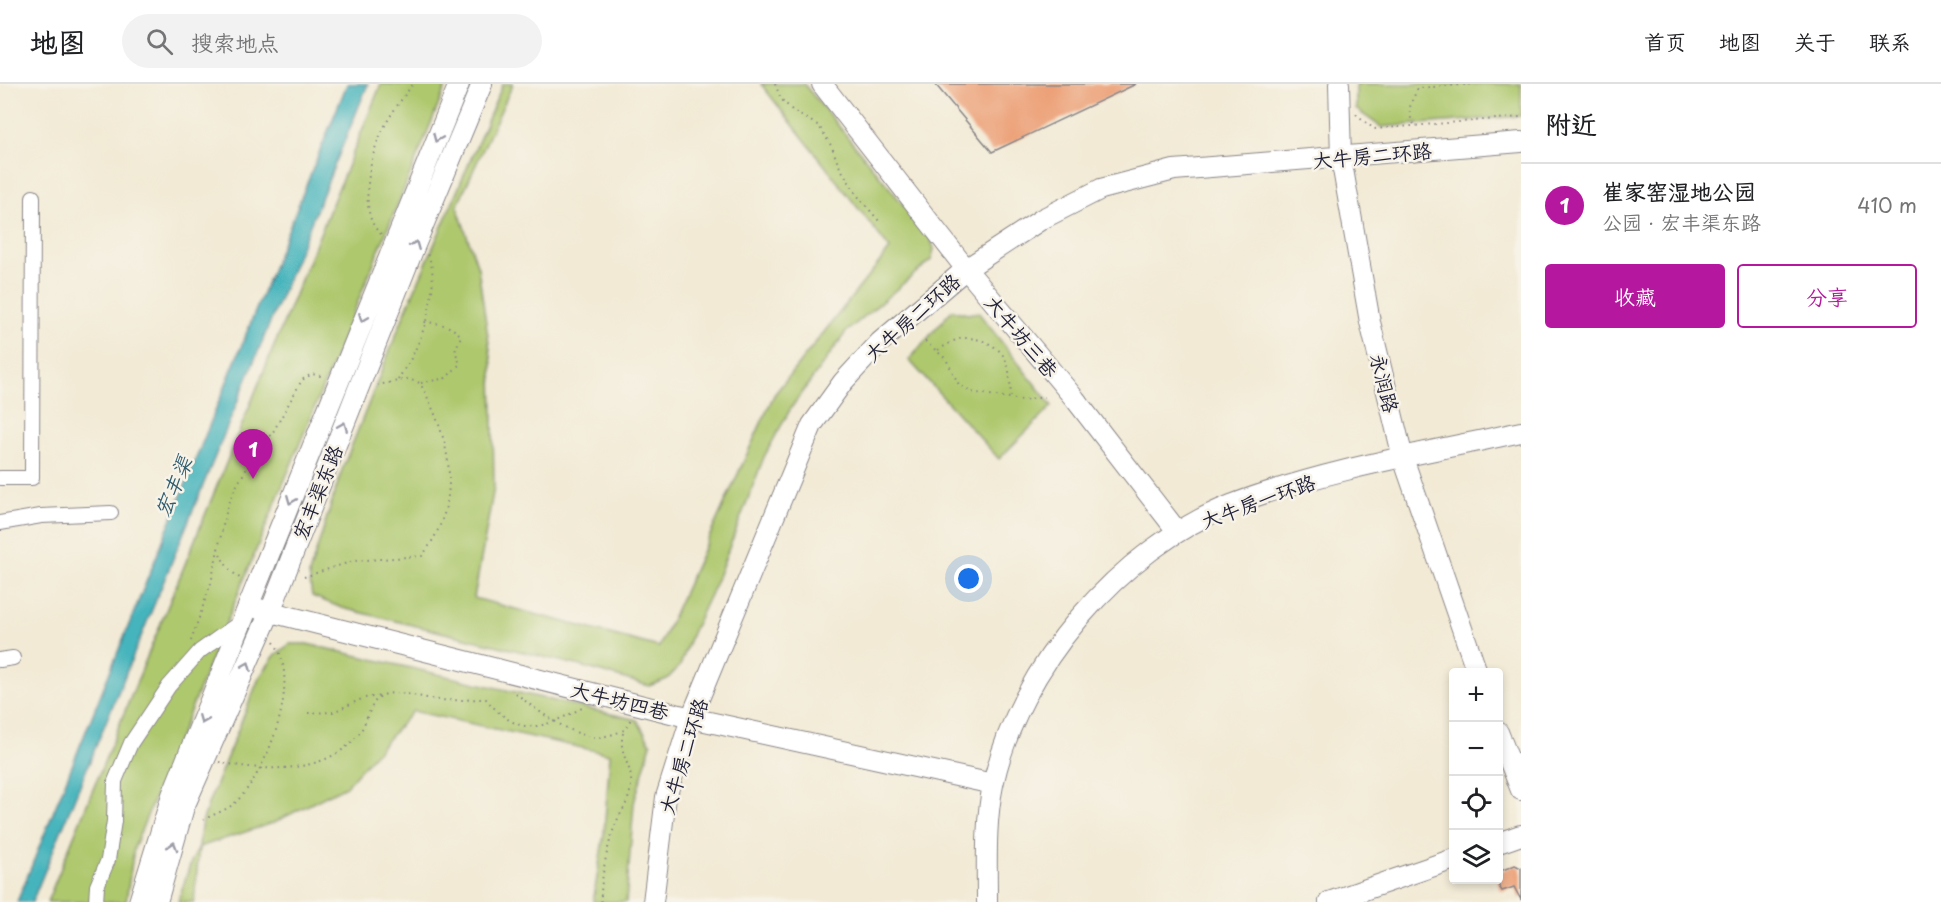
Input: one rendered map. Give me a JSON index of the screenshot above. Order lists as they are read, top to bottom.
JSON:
{
  "streets": {
    "street": [
      "大牛房二环路",
      "大牛坊三巷",
      "永润路",
      "宏丰渠东路",
      "大牛房一环路",
      "大牛坊四巷"
    ]
  },
  "crossings": [
    ["大牛房二环路", "大牛坊三巷"],
    ["大牛房二环路", "永润路"],
    ["大牛房二环路", "大牛坊四巷"],
    ["大牛坊三巷", "大牛房一环路"],
    ["永润路", "大牛房一环路"],
    ["宏丰渠东路", "大牛坊四巷"],
    ["大牛房一环路", "大牛坊四巷"]
  ],
  "water": ["宏丰渠"],
  "page": {
    "header": "地图",
    "search": "搜索地点",
    "nav": [
      "首页",
      "地图",
      "关于",
      "联系"
    ],
    "heading": "附近",
    "list": [
      {
        "mark": "1",
        "name": "崔家窑湿地公园",
        "note": "公园 · 宏丰渠东路",
        "value": "410 m"
      }
    ],
    "buttons": ["收藏", "分享"],
    "pins": "1",
    "map_buttons": ["+", "−"]
  }
}
